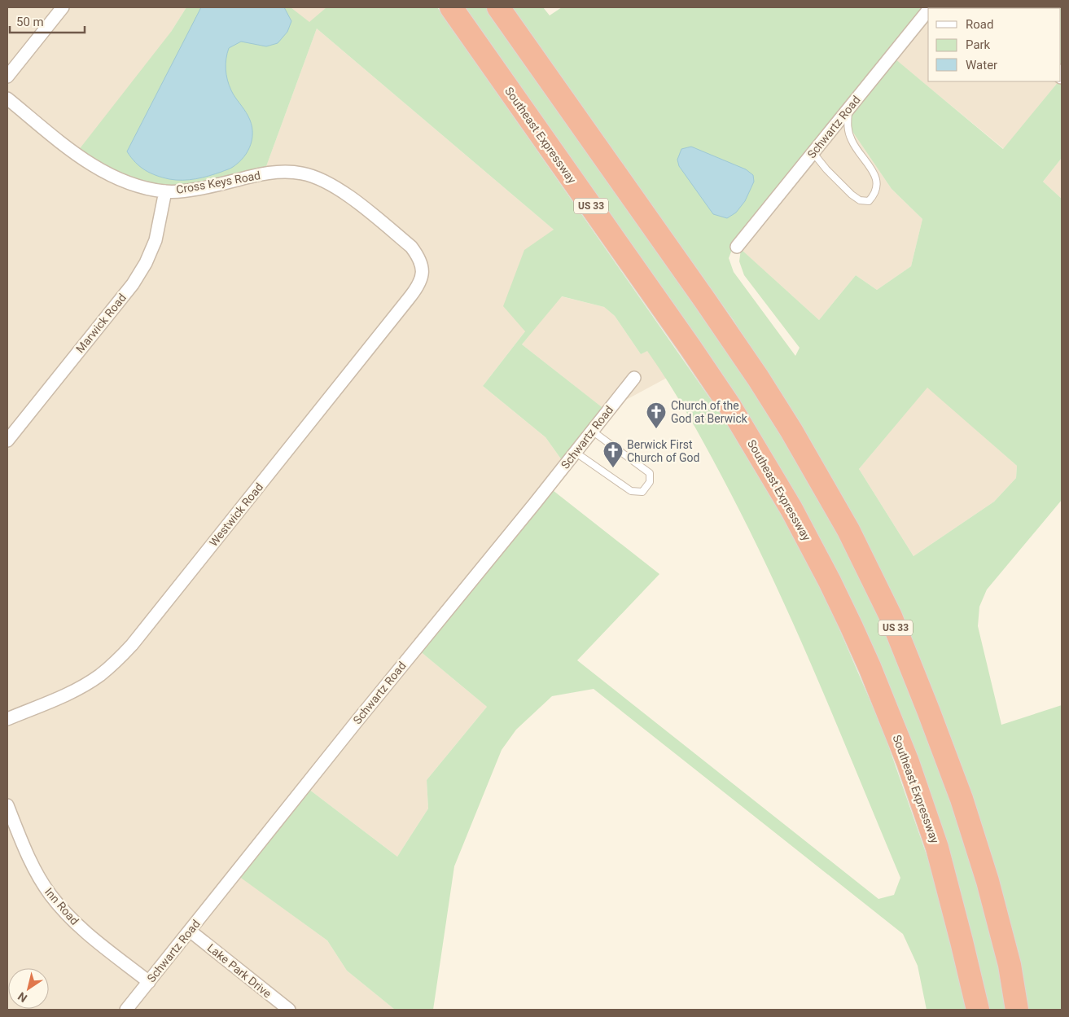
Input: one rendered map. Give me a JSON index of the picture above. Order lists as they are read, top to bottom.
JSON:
{
  "streets": {
    "highway": ["Southeast Expressway", "US 33"],
    "street": [
      "Schwartz Road",
      "Cross Keys Road",
      "Marwick Road",
      "Westwick Road",
      "Inn Road",
      "Lake Park Drive"
    ]
  },
  "crossings": [
    ["Schwartz Road", "Inn Road"],
    ["Schwartz Road", "Lake Park Drive"],
    ["Cross Keys Road", "Marwick Road"],
    ["Cross Keys Road", "Westwick Road"]
  ],
  "places": {
    "church": ["Church of the God at Berwick", "Berwick First Church of God"]
  },
  "legend": ["Road", "Park", "Water"],
  "scale_bar": "50 m",
  "north": "bottom left"
}
